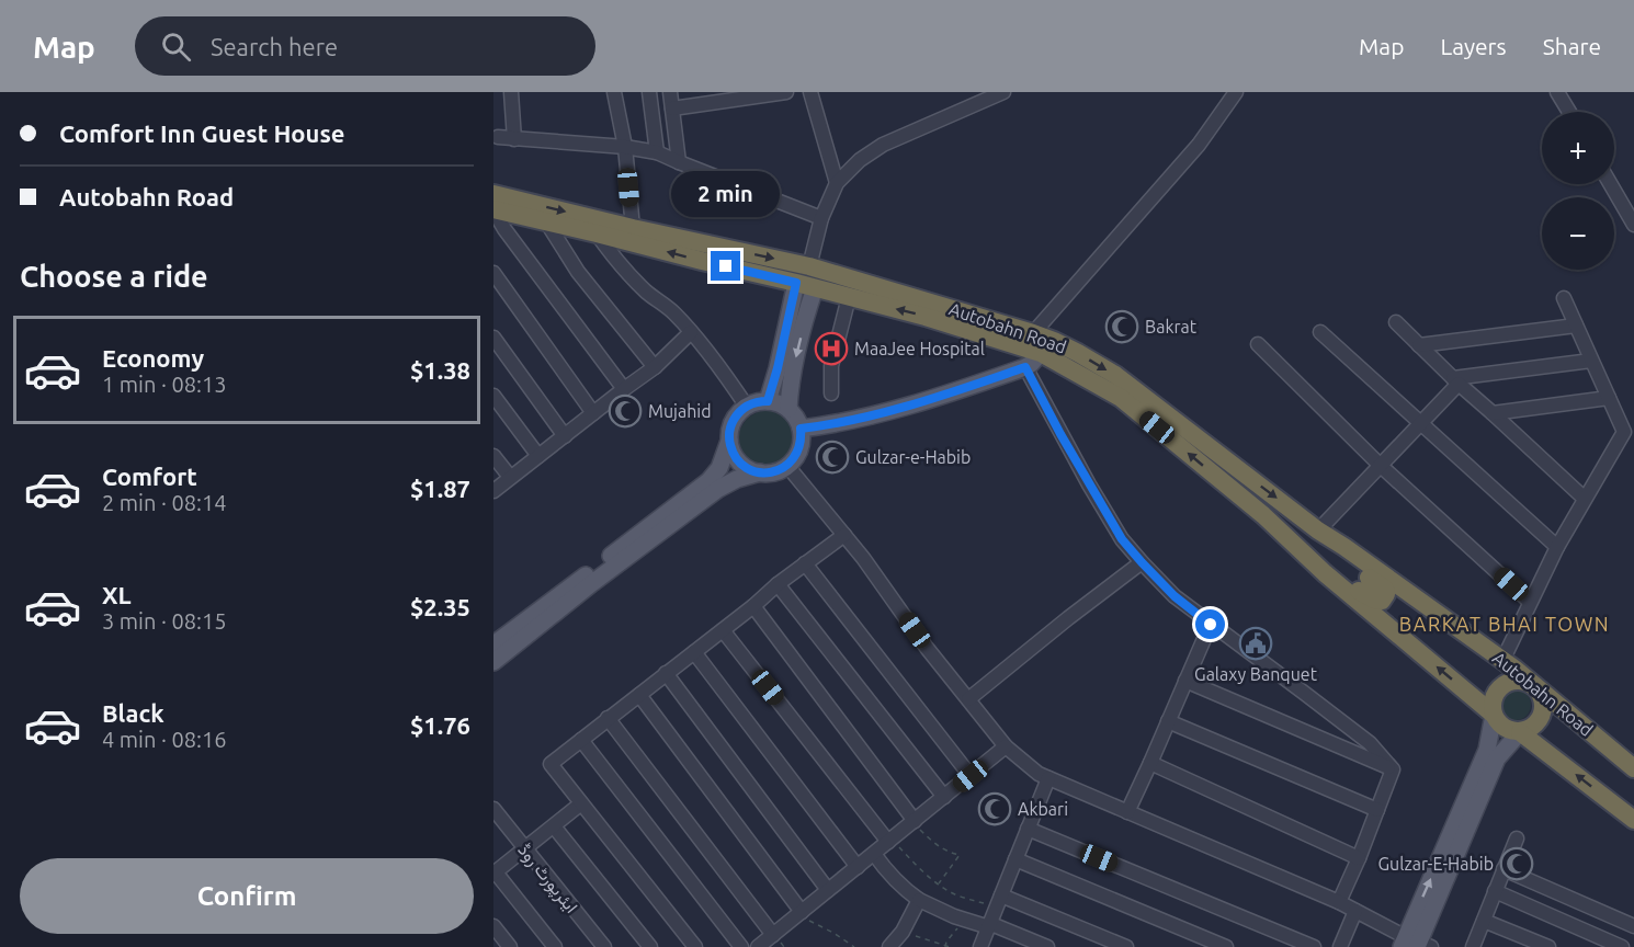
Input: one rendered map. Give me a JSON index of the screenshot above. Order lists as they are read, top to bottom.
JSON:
{
  "streets": {
    "highway": ["Autobahn Road"],
    "street": ["ایئرپورٹ روڈ"]
  },
  "districts": ["BARKAT BHAI TOWN"],
  "places": {
    "mosque": [
      "Bakrat",
      "Mujahid",
      "Gulzar-e-Habib",
      "Akbari",
      "Gulzar-E-Habib"
    ],
    "hospital": ["MaaJee Hospital"],
    "public building": ["Galaxy Banquet"]
  },
  "page": {
    "header": "Map",
    "search": "Search here",
    "nav": ["Map", "Layers", "Share"],
    "banner": ["Comfort Inn Guest House", "Autobahn Road"],
    "map_buttons": ["+", "−"],
    "bubble": "2 min",
    "heading": "Choose a ride",
    "list": [
      {
        "name": "Economy",
        "note": "1 min · 08:13",
        "value": "$1.38"
      },
      {
        "name": "Comfort",
        "note": "2 min · 08:14",
        "value": "$1.87"
      },
      {
        "name": "XL",
        "note": "3 min · 08:15",
        "value": "$2.35"
      },
      {
        "name": "Black",
        "note": "4 min · 08:16",
        "value": "$1.76"
      }
    ],
    "buttons": "Confirm"
  }
}
